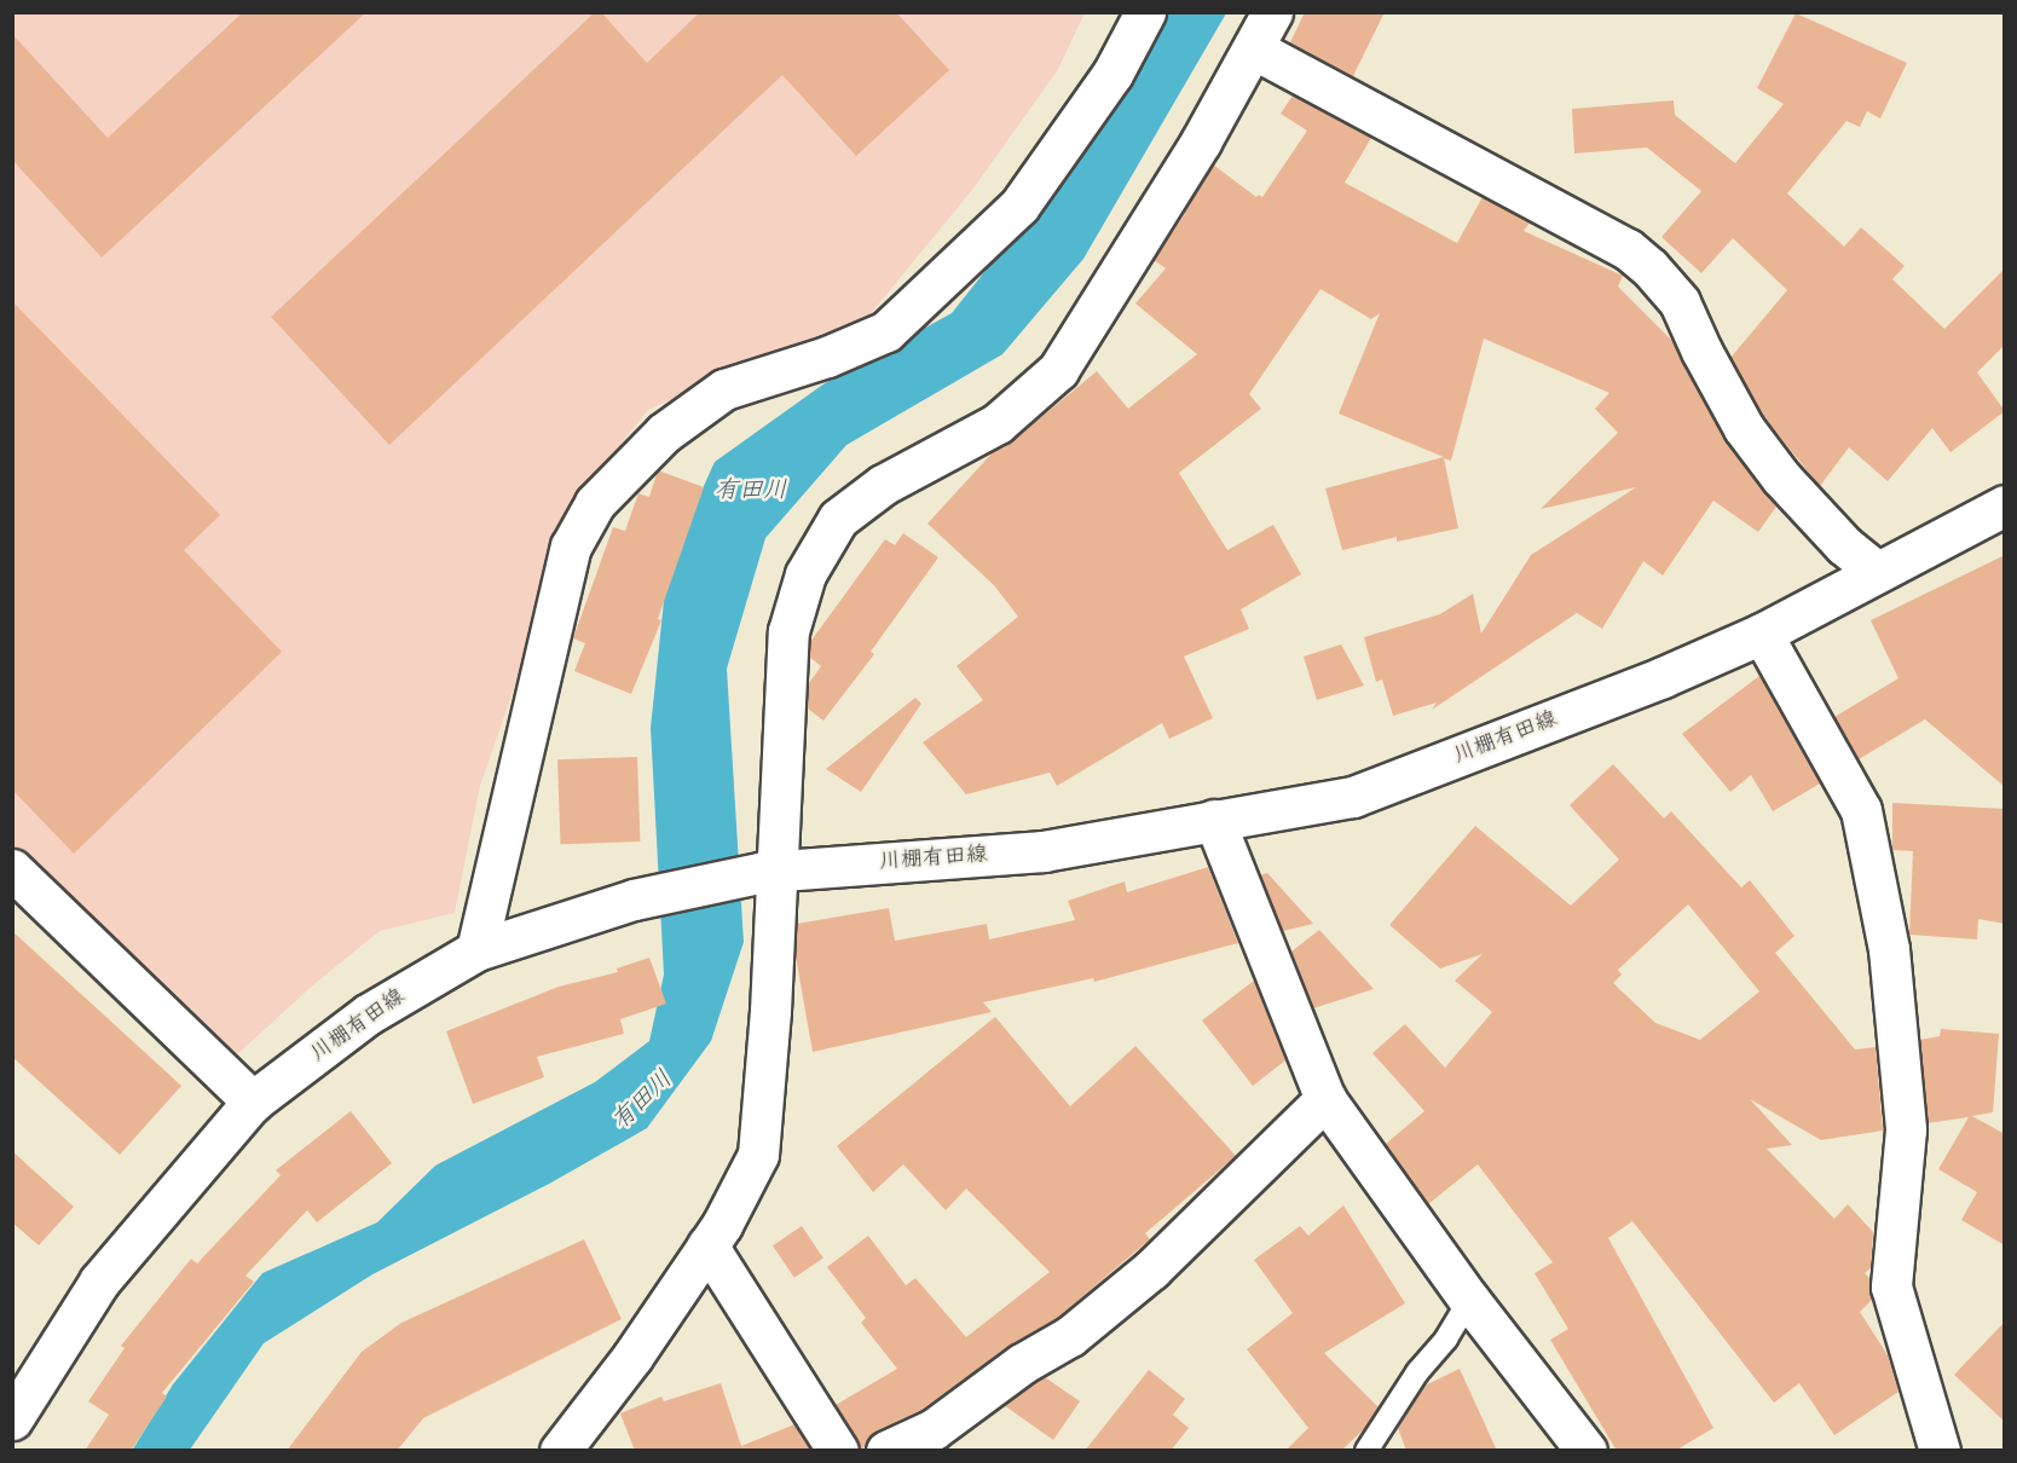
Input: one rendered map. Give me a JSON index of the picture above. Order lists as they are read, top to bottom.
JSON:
{
  "streets": {
    "street": ["川棚有田線"]
  },
  "water": ["有田川"]
}
